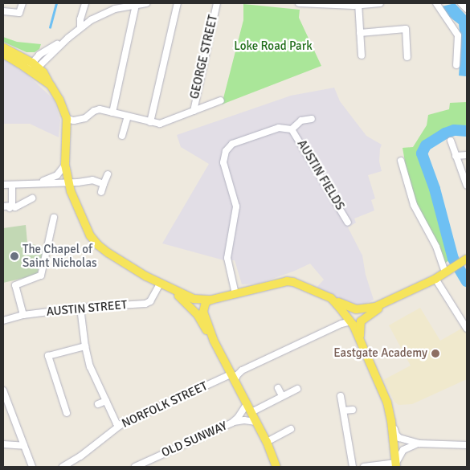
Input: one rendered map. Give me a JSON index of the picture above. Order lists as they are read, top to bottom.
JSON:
{
  "streets": {
    "street": [
      "GEORGE STREET",
      "AUSTIN FIELDS",
      "AUSTIN STREET",
      "NORFOLK STREET",
      "OLD SUNWAY"
    ]
  },
  "parks": ["Loke Road Park"],
  "places": ["The Chapel of Saint Nicholas", "Eastgate Academy"]
}
